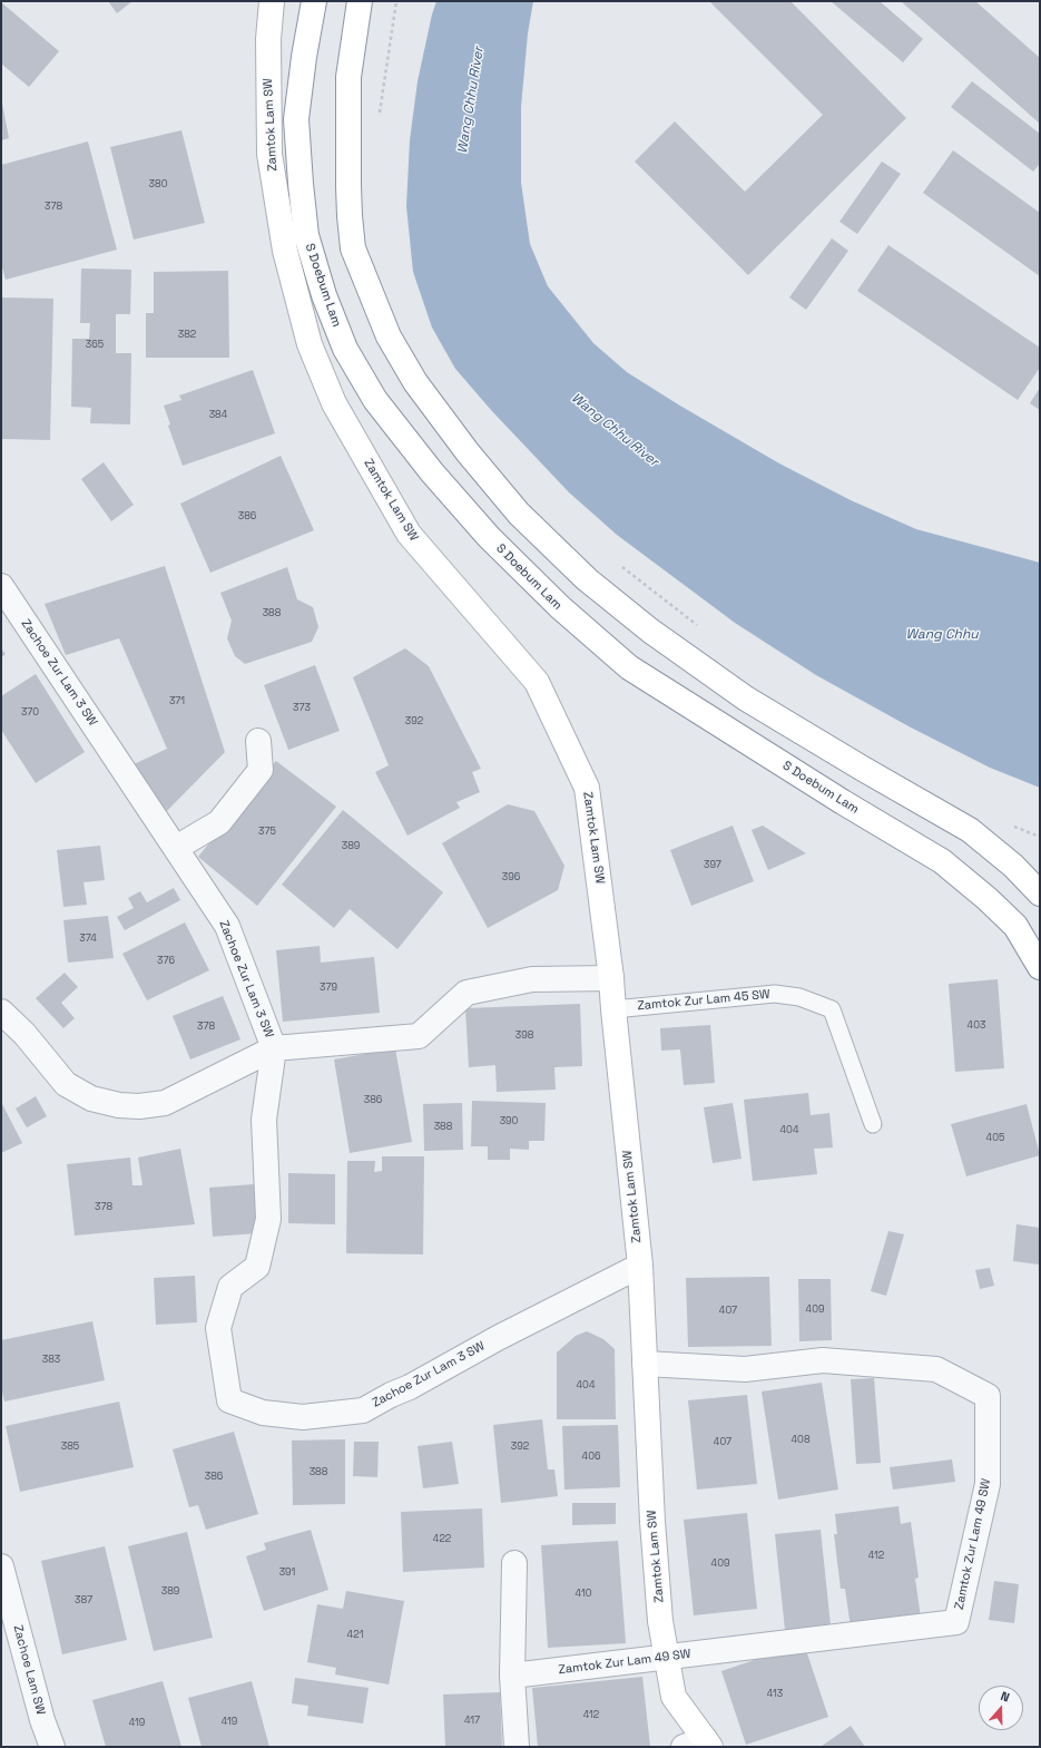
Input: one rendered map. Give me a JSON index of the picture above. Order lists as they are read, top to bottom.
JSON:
{
  "streets": {
    "main road": ["Zamtok Lam SW", "S Doebum Lam"],
    "street": ["Zachoe Zur Lam 3 SW", "Zamtok Zur Lam 49 SW", "Zachoe Lam SW"],
    "lane": ["Zamtok Zur Lam 45 SW"]
  },
  "crossings": [
    ["Zamtok Lam SW", "Zachoe Zur Lam 3 SW"],
    ["Zamtok Lam SW", "Zamtok Zur Lam 45 SW"],
    ["Zamtok Lam SW", "Zamtok Zur Lam 49 SW"]
  ],
  "water": ["Wang Chhu River", "Wang Chhu"],
  "house_numbers": [
    "380",
    "378",
    "382",
    "365",
    "384",
    "386",
    "388",
    "371",
    "373",
    "370",
    "392",
    "375",
    "389",
    "397",
    "396",
    "374",
    "376",
    "379",
    "403",
    "378",
    "398",
    "386",
    "390",
    "388",
    "404",
    "405",
    "378",
    "409",
    "407",
    "383",
    "404",
    "408",
    "407",
    "385",
    "392",
    "406",
    "388",
    "386",
    "422",
    "412",
    "409",
    "391",
    "389",
    "410",
    "387",
    "421",
    "413",
    "412",
    "417",
    "419",
    "419"
  ],
  "north": "top"
}
